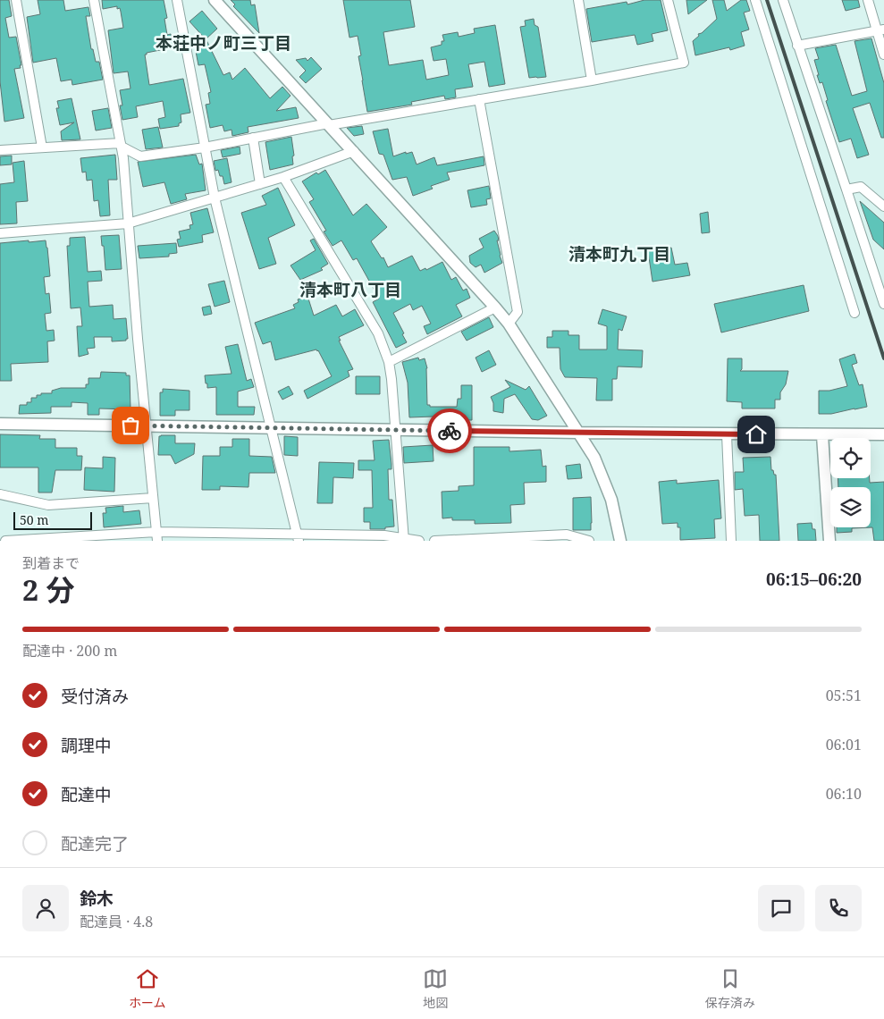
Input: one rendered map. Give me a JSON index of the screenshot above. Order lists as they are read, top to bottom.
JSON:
{
  "districts": ["本荘中ノ町三丁目", "清本町九丁目", "清本町八丁目"],
  "scale_bar": "50 m",
  "page": {
    "scale": "50 m",
    "heading": ["2 分", "到着まで", "06:15–06:20"],
    "panel": ["鈴木", "配達員 · 4.8"],
    "bar": "配達中 · 200 m",
    "list": [
      ["受付済み", "05:51"],
      ["調理中", "06:01"],
      ["配達中", "06:10"],
      "配達完了"
    ],
    "tabs": ["ホーム", "地図", "保存済み"]
  }
}
